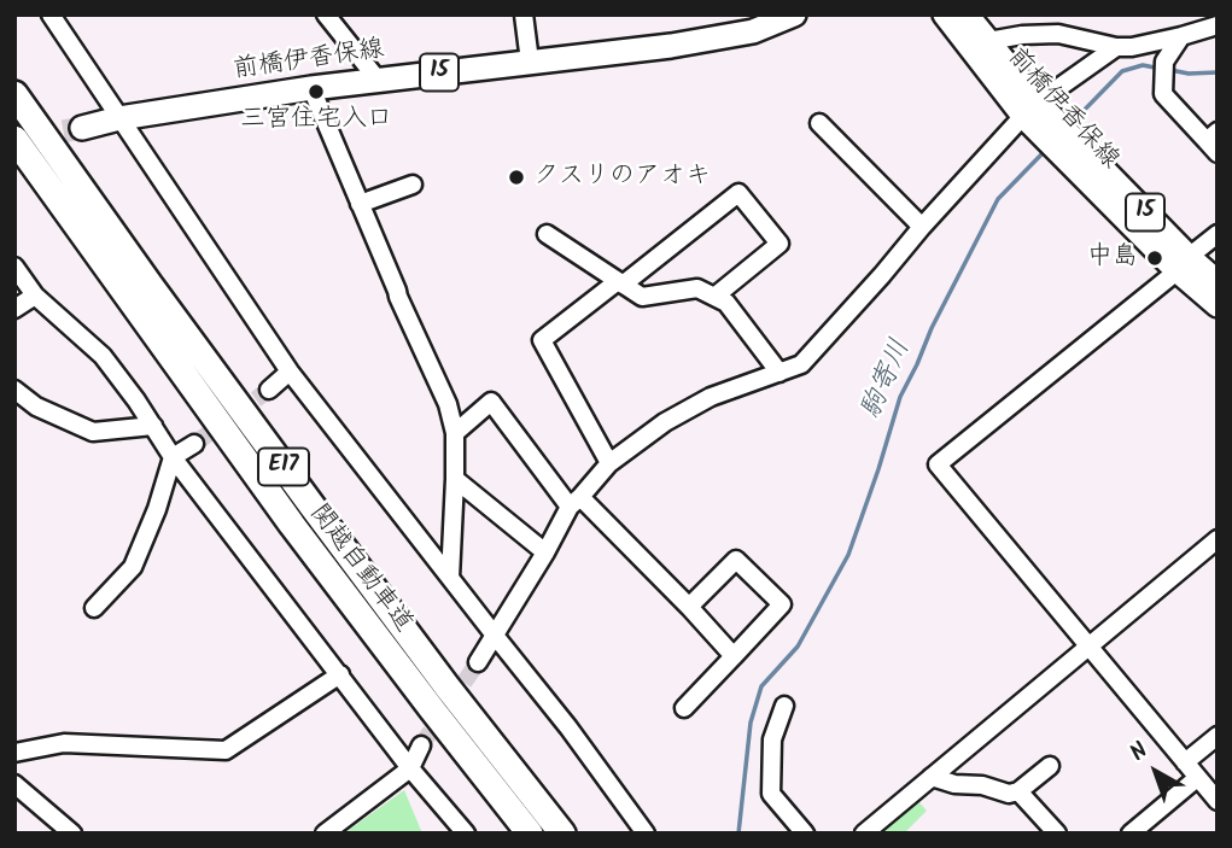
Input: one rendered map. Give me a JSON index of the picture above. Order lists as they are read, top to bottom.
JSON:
{
  "streets": {
    "highway": ["E17", "関越自動車道"],
    "main road": ["前橋伊香保線", "15"]
  },
  "water": ["駒寄川"],
  "places": ["三宮住宅入口", "クスリのアオキ", "中島"],
  "north": "top left"
}
